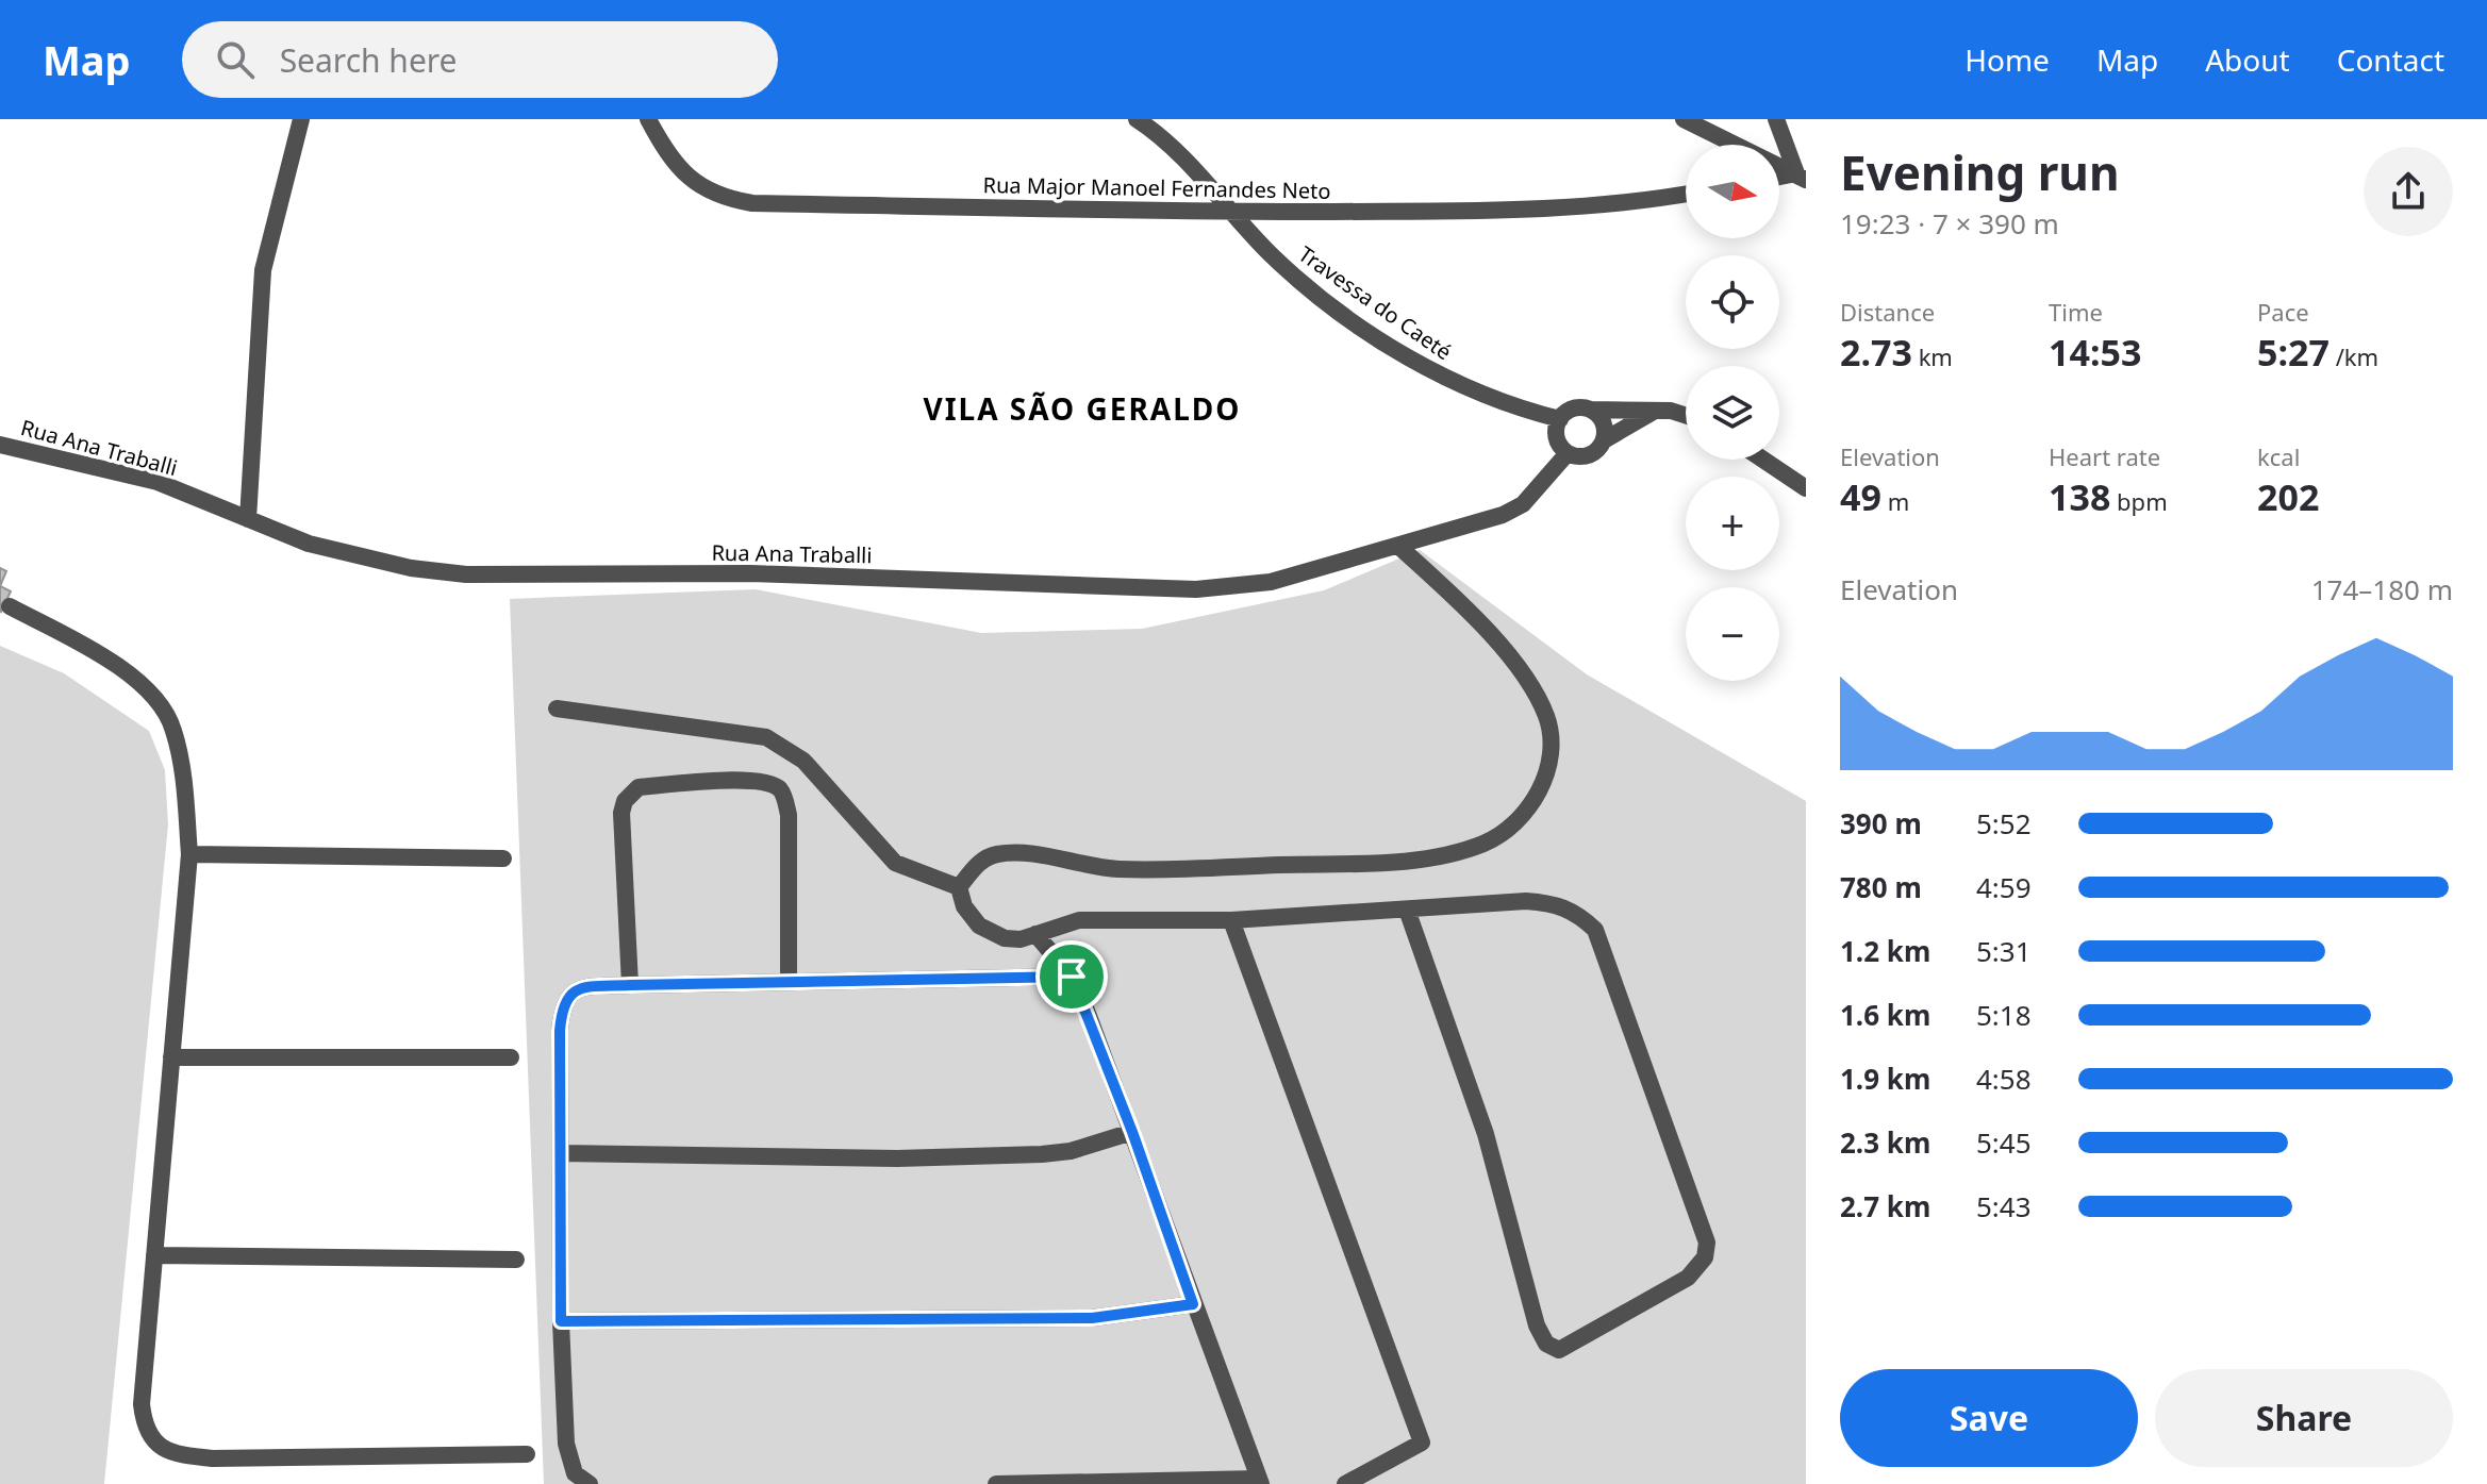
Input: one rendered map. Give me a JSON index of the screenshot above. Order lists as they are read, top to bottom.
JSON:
{
  "streets": {
    "street": ["Rua Major Manoel Fernandes Neto", "Travessa do Caeté", "Rua Ana Traballi"]
  },
  "crossings": [
    ["Rua Major Manoel Fernandes Neto", "Travessa do Caeté"],
    ["Travessa do Caeté", "Rua Ana Traballi"]
  ],
  "districts": ["VILA SÃO GERALDO"],
  "north": "right",
  "page": {
    "header": "Map",
    "search": "Search here",
    "nav": [
      "Home",
      "Map",
      "About",
      "Contact"
    ],
    "heading": ["Evening run", "19:23 · 7 × 390 m"],
    "map_buttons": ["+", "−"],
    "stats": [
      ["Distance", "2.73 km"],
      ["Time", "14:53"],
      ["Pace", "5:27 /km"],
      ["Elevation", "49 m"],
      ["Heart rate", "138 bpm"],
      ["kcal", "202"]
    ],
    "chart": ["Elevation", "174–180 m"],
    "list": [
      {
        "name": "390 m",
        "note": "5:52"
      },
      {
        "name": "780 m",
        "note": "4:59"
      },
      {
        "name": "1.2 km",
        "note": "5:31"
      },
      {
        "name": "1.6 km",
        "note": "5:18"
      },
      {
        "name": "1.9 km",
        "note": "4:58"
      },
      {
        "name": "2.3 km",
        "note": "5:45"
      },
      {
        "name": "2.7 km",
        "note": "5:43"
      }
    ],
    "buttons": ["Save", "Share"]
  }
}
